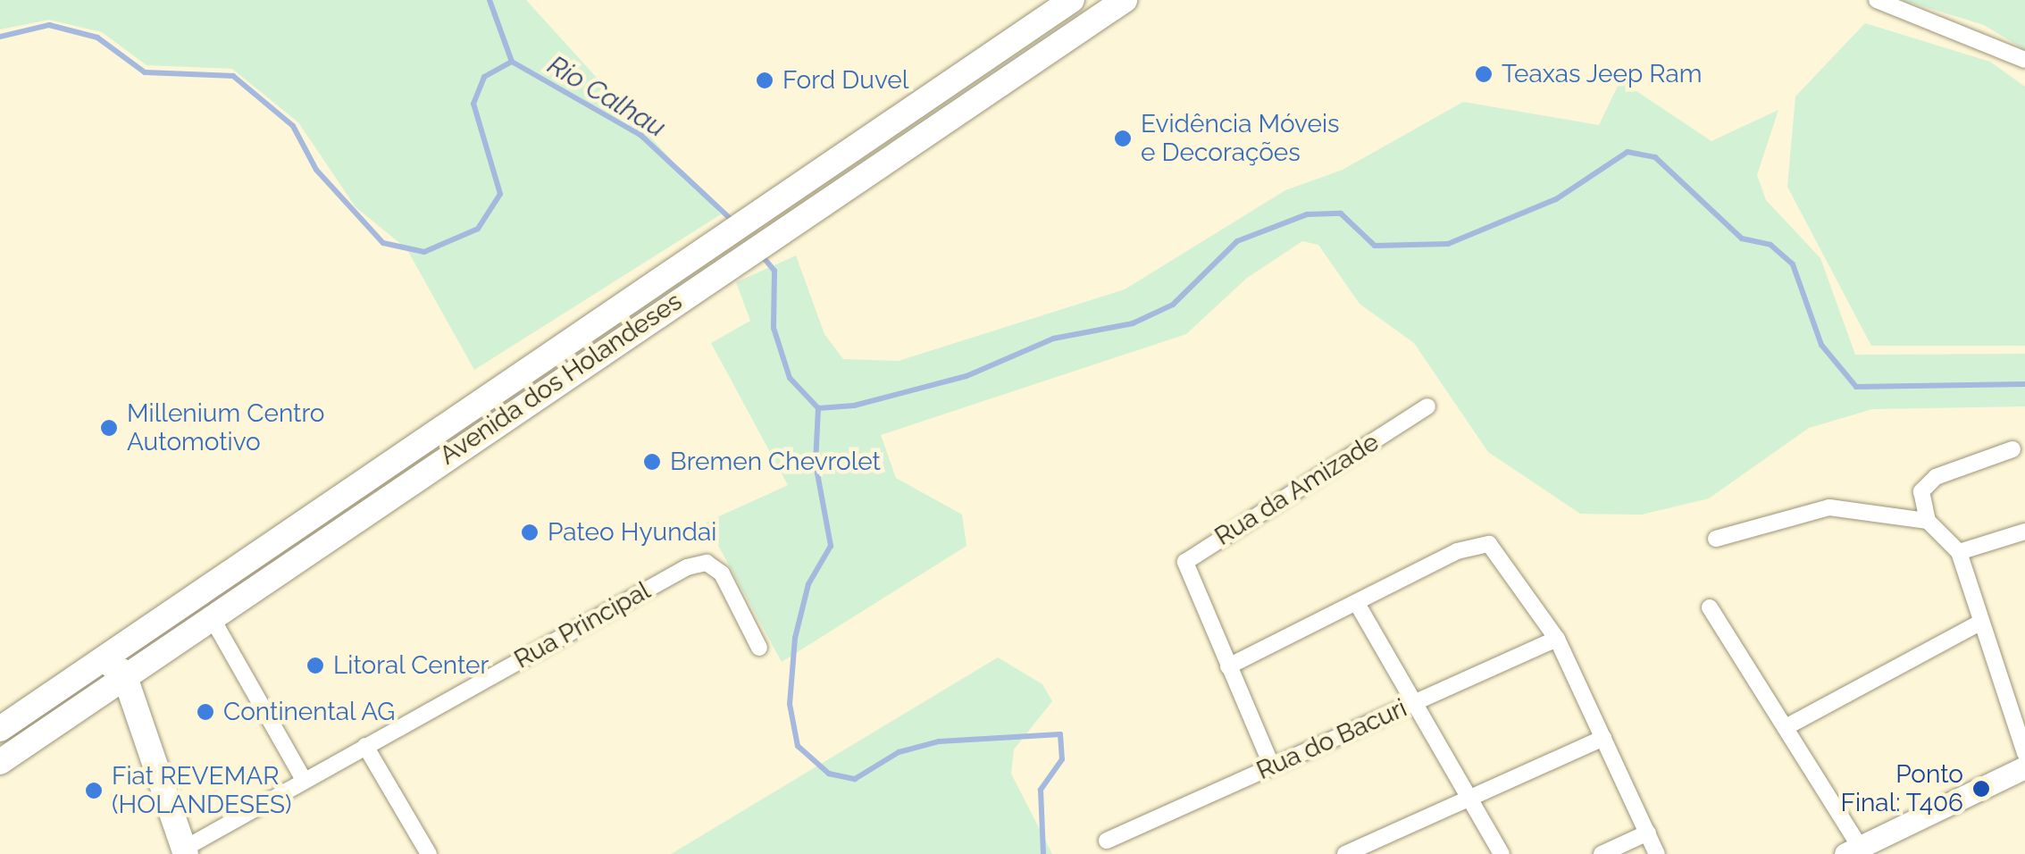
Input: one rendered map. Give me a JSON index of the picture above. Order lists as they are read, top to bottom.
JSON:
{
  "streets": {
    "main road": ["Avenida dos Holandeses"],
    "street": ["Rua da Amizade", "Rua Principal", "Rua do Bacuri"]
  },
  "water": ["Rio Calhau"],
  "places": [
    "Teaxas Jeep Ram",
    "Ford Duvel",
    "Evidência Móveis e Decorações",
    "Millenium Centro Automotivo",
    "Bremen Chevrolet",
    "Pateo Hyundai",
    "Litoral Center",
    "Continental AG",
    "Ponto Final: T406",
    "Fiat REVEMAR (HOLANDESES)"
  ]
}
